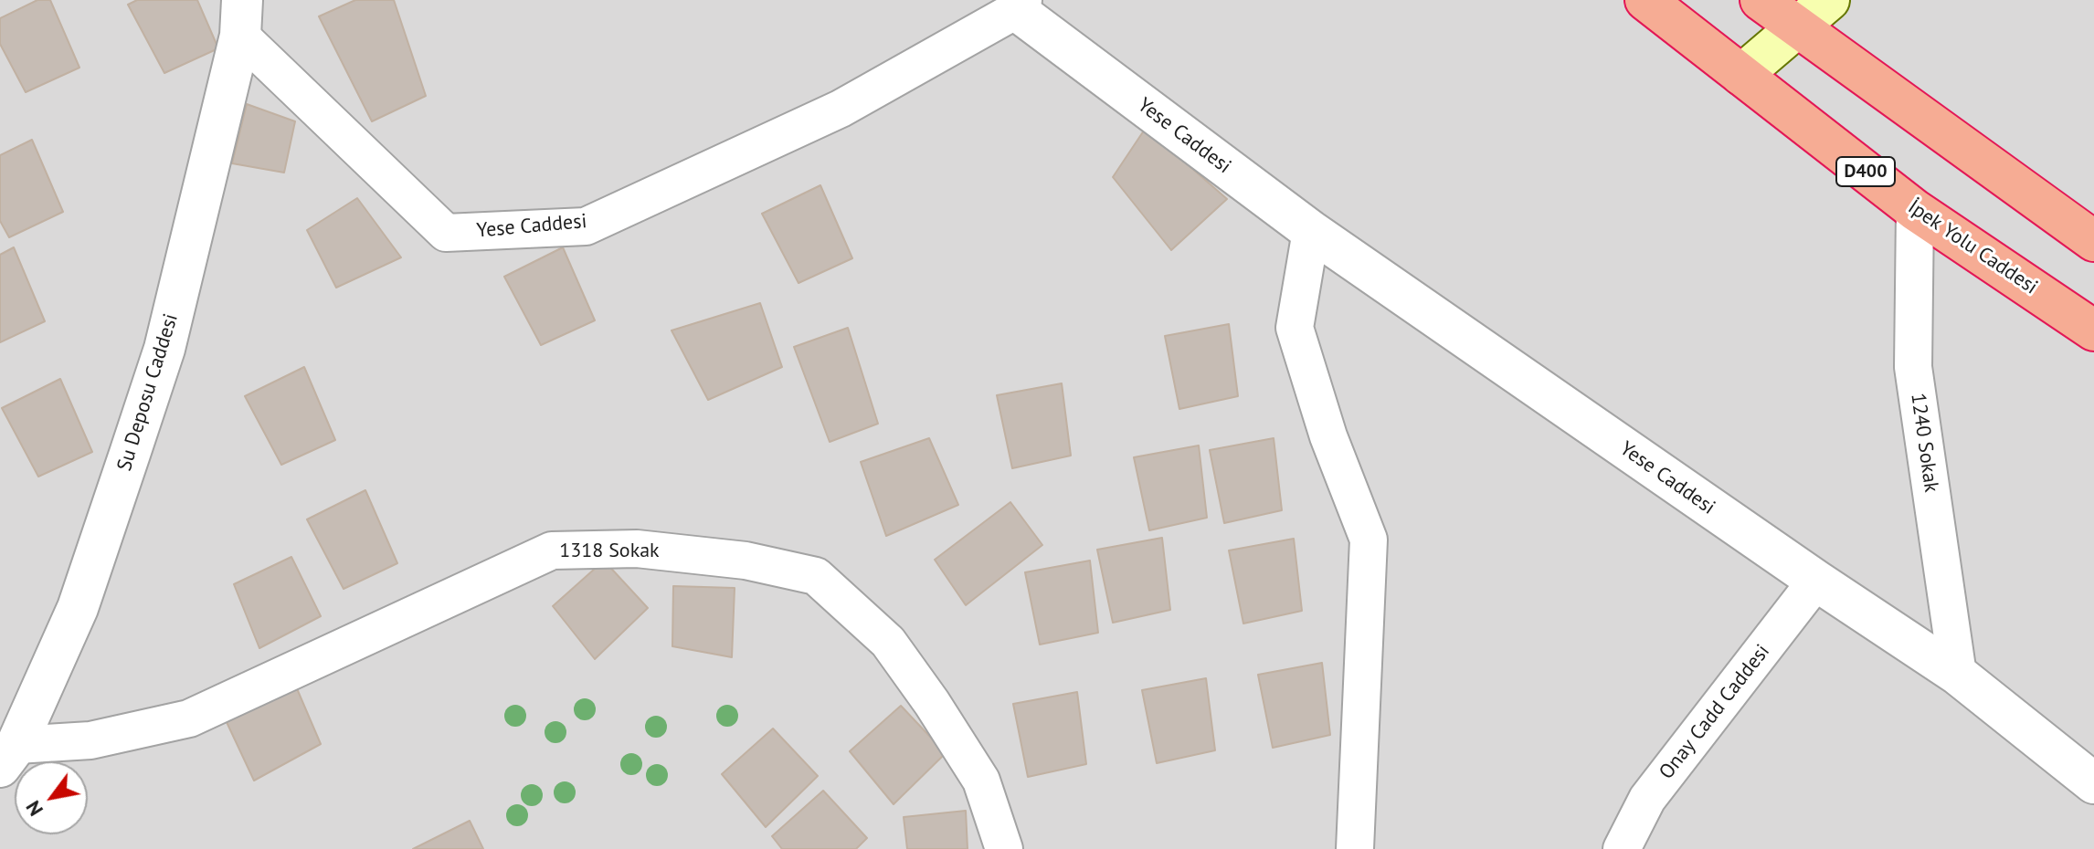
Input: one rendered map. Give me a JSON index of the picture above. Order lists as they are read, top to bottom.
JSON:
{
  "streets": {
    "highway": ["D400", "İpek Yolu Caddesi"],
    "street": [
      "Yese Caddesi",
      "Su Deposu Caddesi",
      "1240 Sokak",
      "1318 Sokak",
      "Onay Cadd Caddesi"
    ]
  },
  "crossings": [
    ["Yese Caddesi", "Su Deposu Caddesi"],
    ["Yese Caddesi", "1240 Sokak"],
    ["Yese Caddesi", "Onay Cadd Caddesi"],
    ["İpek Yolu Caddesi", "1240 Sokak"],
    ["Su Deposu Caddesi", "1318 Sokak"]
  ],
  "north": "bottom left"
}
